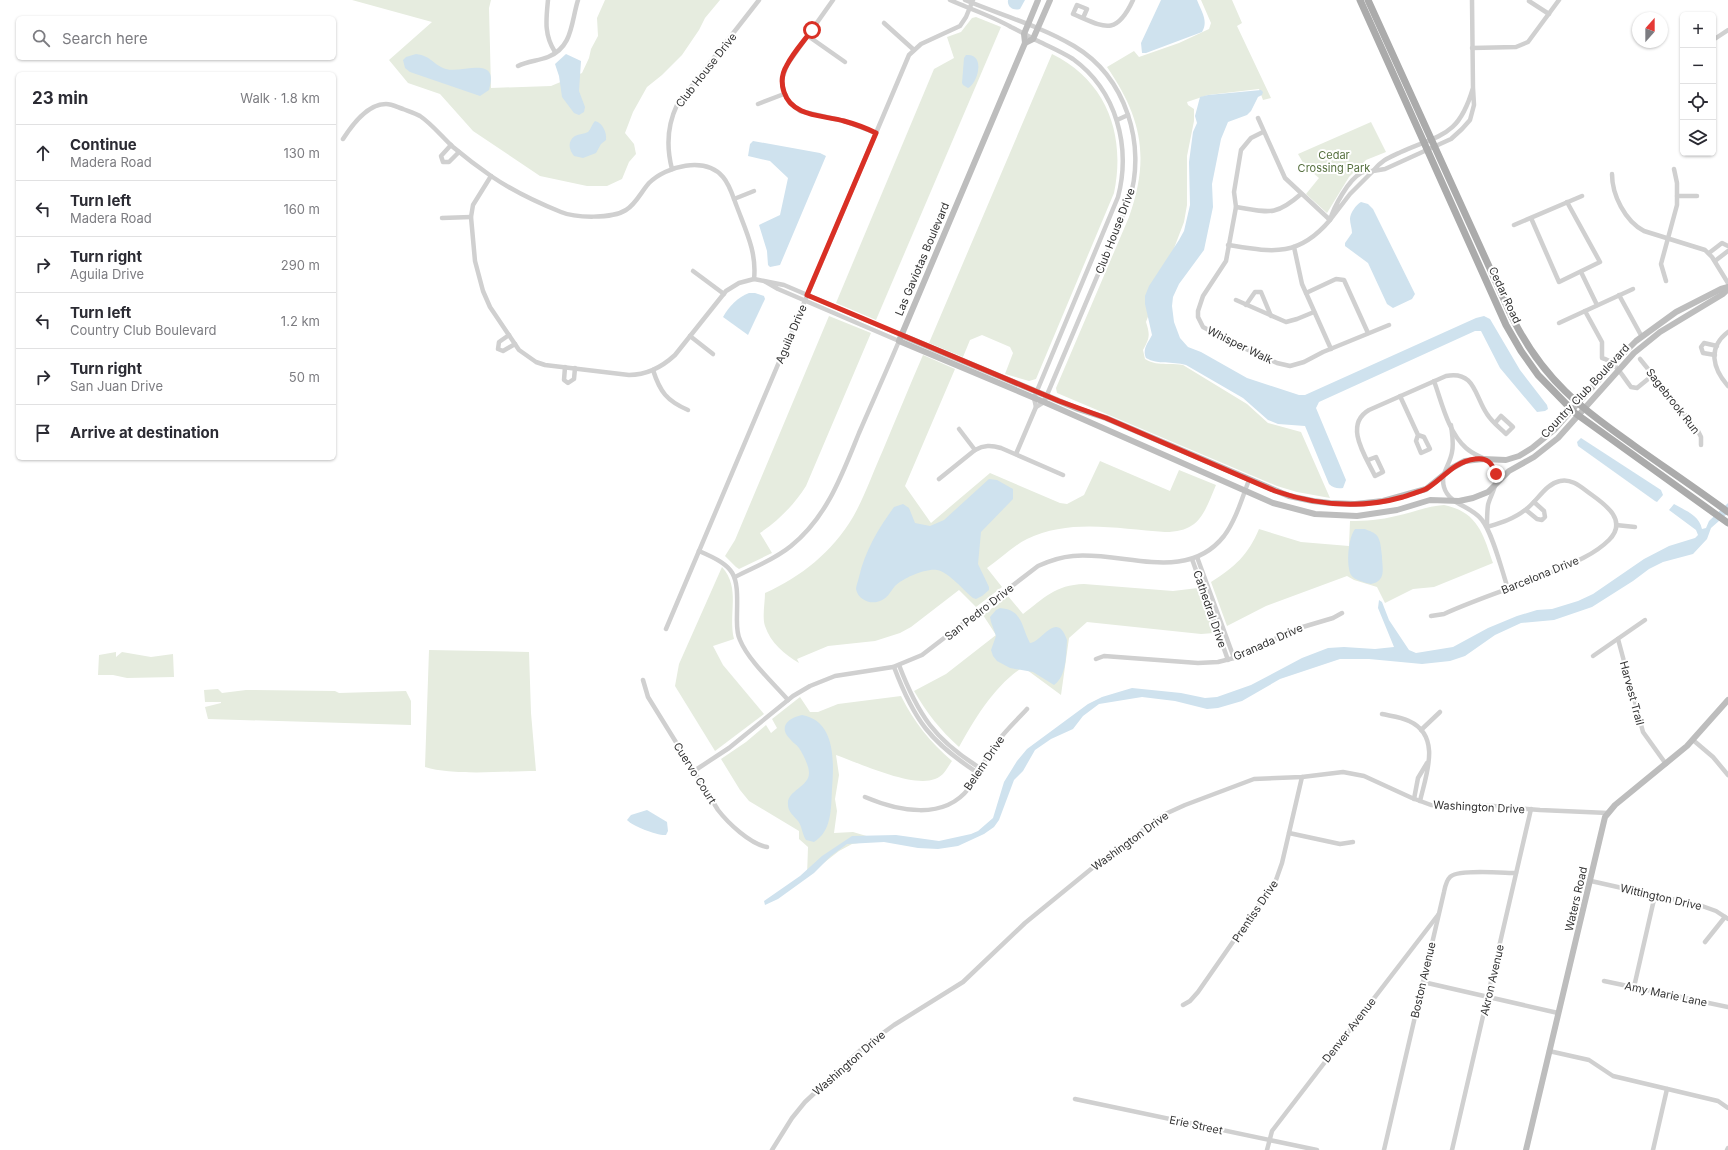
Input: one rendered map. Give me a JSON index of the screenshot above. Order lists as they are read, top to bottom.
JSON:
{
  "streets": {
    "main road": ["Cedar Road"],
    "street": [
      "Club House Drive",
      "Las Gaviotas Boulevard",
      "Aguila Drive",
      "Whisper Walk",
      "Country Club Boulevard",
      "Sagebrook Run",
      "Barcelona Drive",
      "Cathedral Drive",
      "San Pedro Drive",
      "Granada Drive",
      "Harvest Trail",
      "Belem Drive",
      "Cuervo Court",
      "Washington Drive",
      "Wittington Drive",
      "Waters Road",
      "Prentiss Drive",
      "Boston Avenue",
      "Akron Avenue",
      "Amy Marie Lane",
      "Denver Avenue",
      "Erie Street"
    ]
  },
  "crossings": [
    ["Club House Drive", "Las Gaviotas Boulevard"],
    ["Club House Drive", "Aguila Drive"],
    ["Club House Drive", "Country Club Boulevard"],
    ["Las Gaviotas Boulevard", "Country Club Boulevard"],
    ["Cedar Road", "Country Club Boulevard"],
    ["Aguila Drive", "Country Club Boulevard"],
    ["Country Club Boulevard", "San Pedro Drive"],
    ["Cathedral Drive", "San Pedro Drive"],
    ["Cathedral Drive", "Granada Drive"],
    ["San Pedro Drive", "Cuervo Court"],
    ["Harvest Trail", "Waters Road"],
    ["Washington Drive", "Waters Road"],
    ["Washington Drive", "Prentiss Drive"],
    ["Washington Drive", "Akron Avenue"],
    ["Wittington Drive", "Waters Road"],
    ["Boston Avenue", "Akron Avenue"],
    ["Boston Avenue", "Denver Avenue"],
    ["Denver Avenue", "Erie Street"]
  ],
  "parks": ["Cedar Crossing Park"],
  "north": "top",
  "page": {
    "map_buttons": ["+", "−"],
    "search": "Search here",
    "heading": ["23 min", "Walk · 1.8 km"],
    "list": [
      ["Continue", "Madera Road", "130 m"],
      ["Turn left", "Madera Road", "160 m"],
      ["Turn right", "Aguila Drive", "290 m"],
      ["Turn left", "Country Club Boulevard", "1.2 km"],
      ["Turn right", "San Juan Drive", "50 m"],
      "Arrive at destination"
    ]
  }
}
